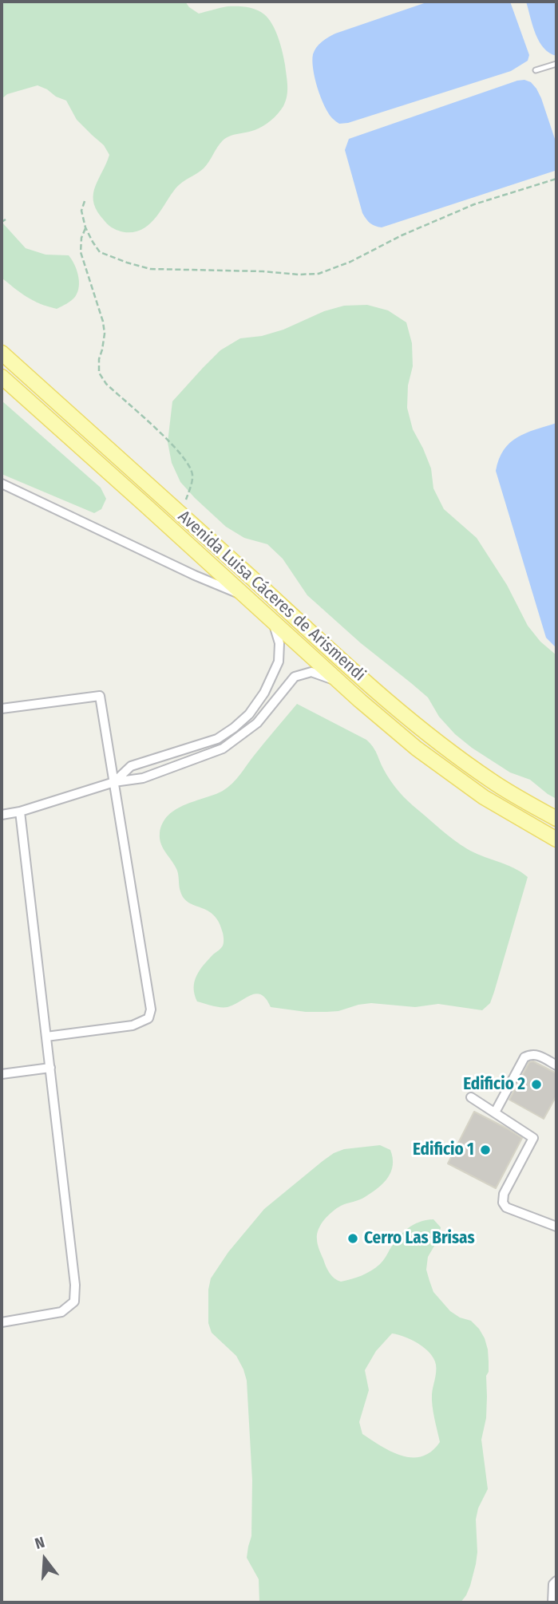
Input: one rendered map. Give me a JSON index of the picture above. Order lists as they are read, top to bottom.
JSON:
{
  "streets": {
    "main road": ["Avenida Luisa Cáceres de Arismendi"]
  },
  "places": ["Edificio 2", "Edificio 1", "Cerro Las Brisas"],
  "north": "top"
}
